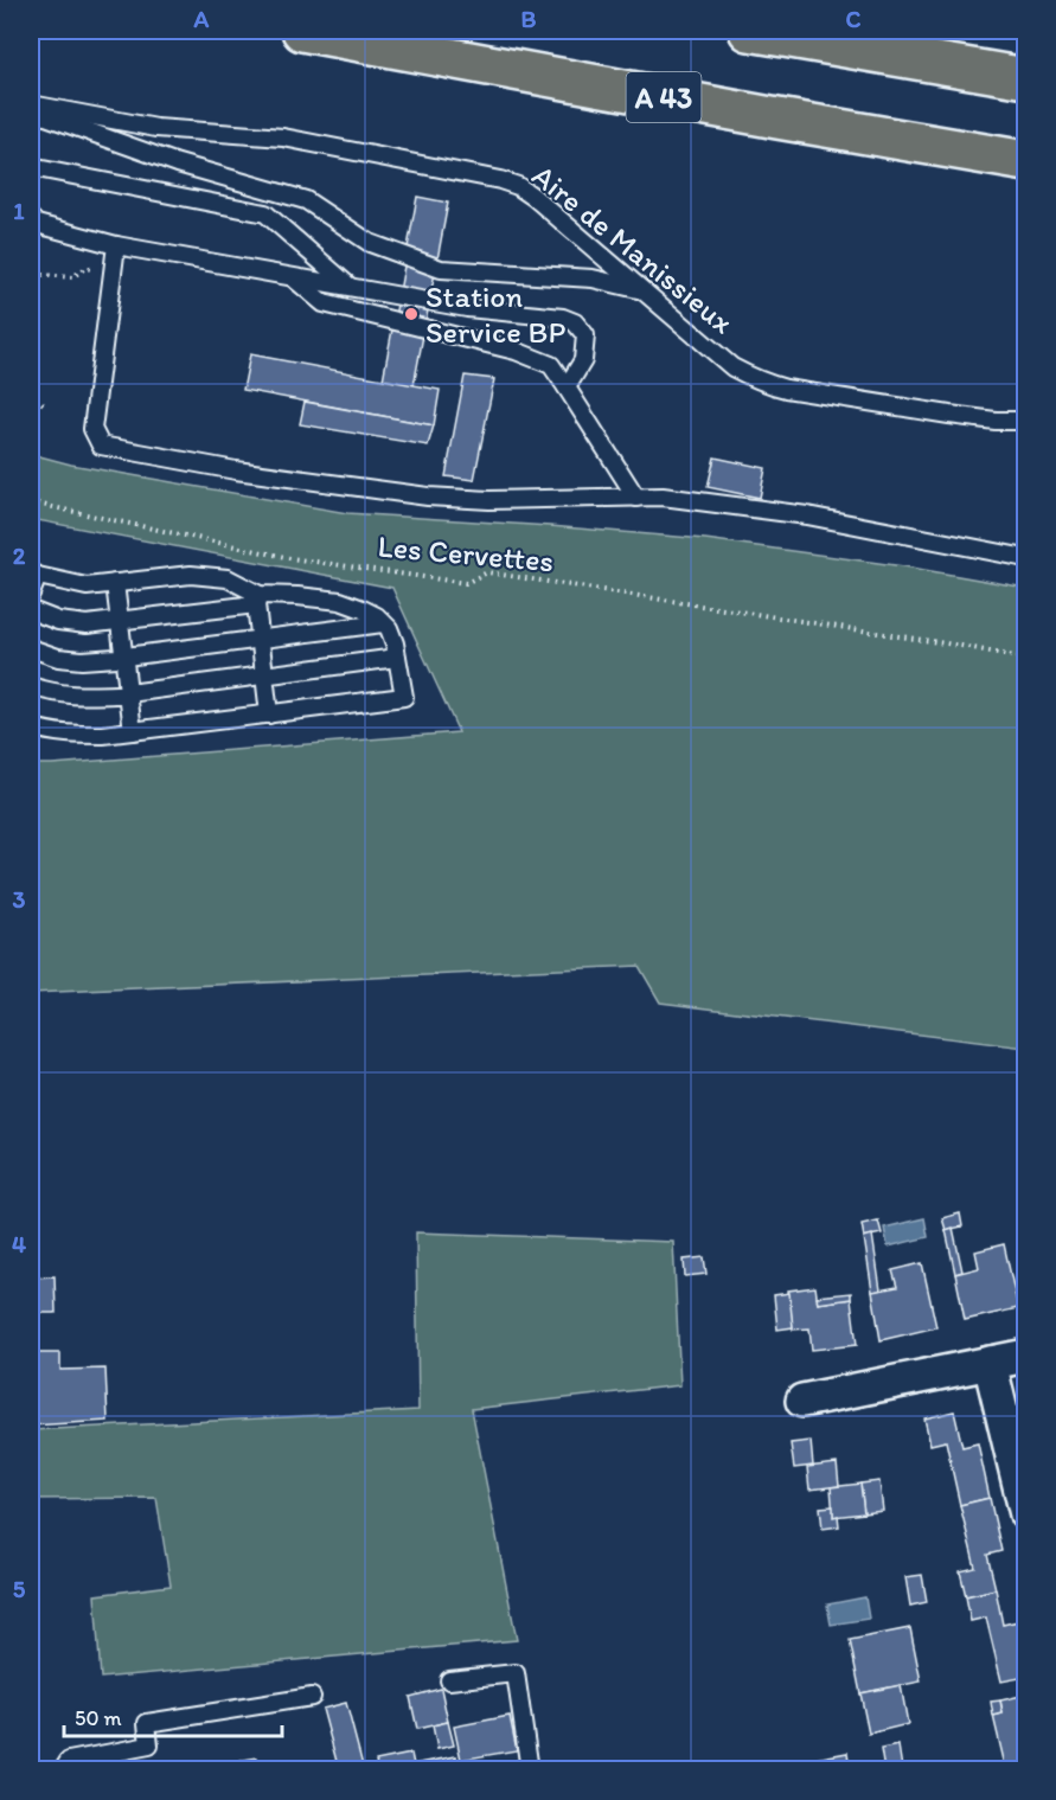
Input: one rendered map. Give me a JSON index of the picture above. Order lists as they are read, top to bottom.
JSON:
{
  "streets": {
    "highway": ["A 43"],
    "lane": ["Aire de Manissieux"],
    "path": ["Les Cervettes"]
  },
  "places": ["Station Service BP"],
  "scale_bar": "50 m",
  "grid": {
    "columns": ["A", "B", "C"],
    "rows": [
      "1",
      "2",
      "3",
      "4",
      "5"
    ]
  }
}
